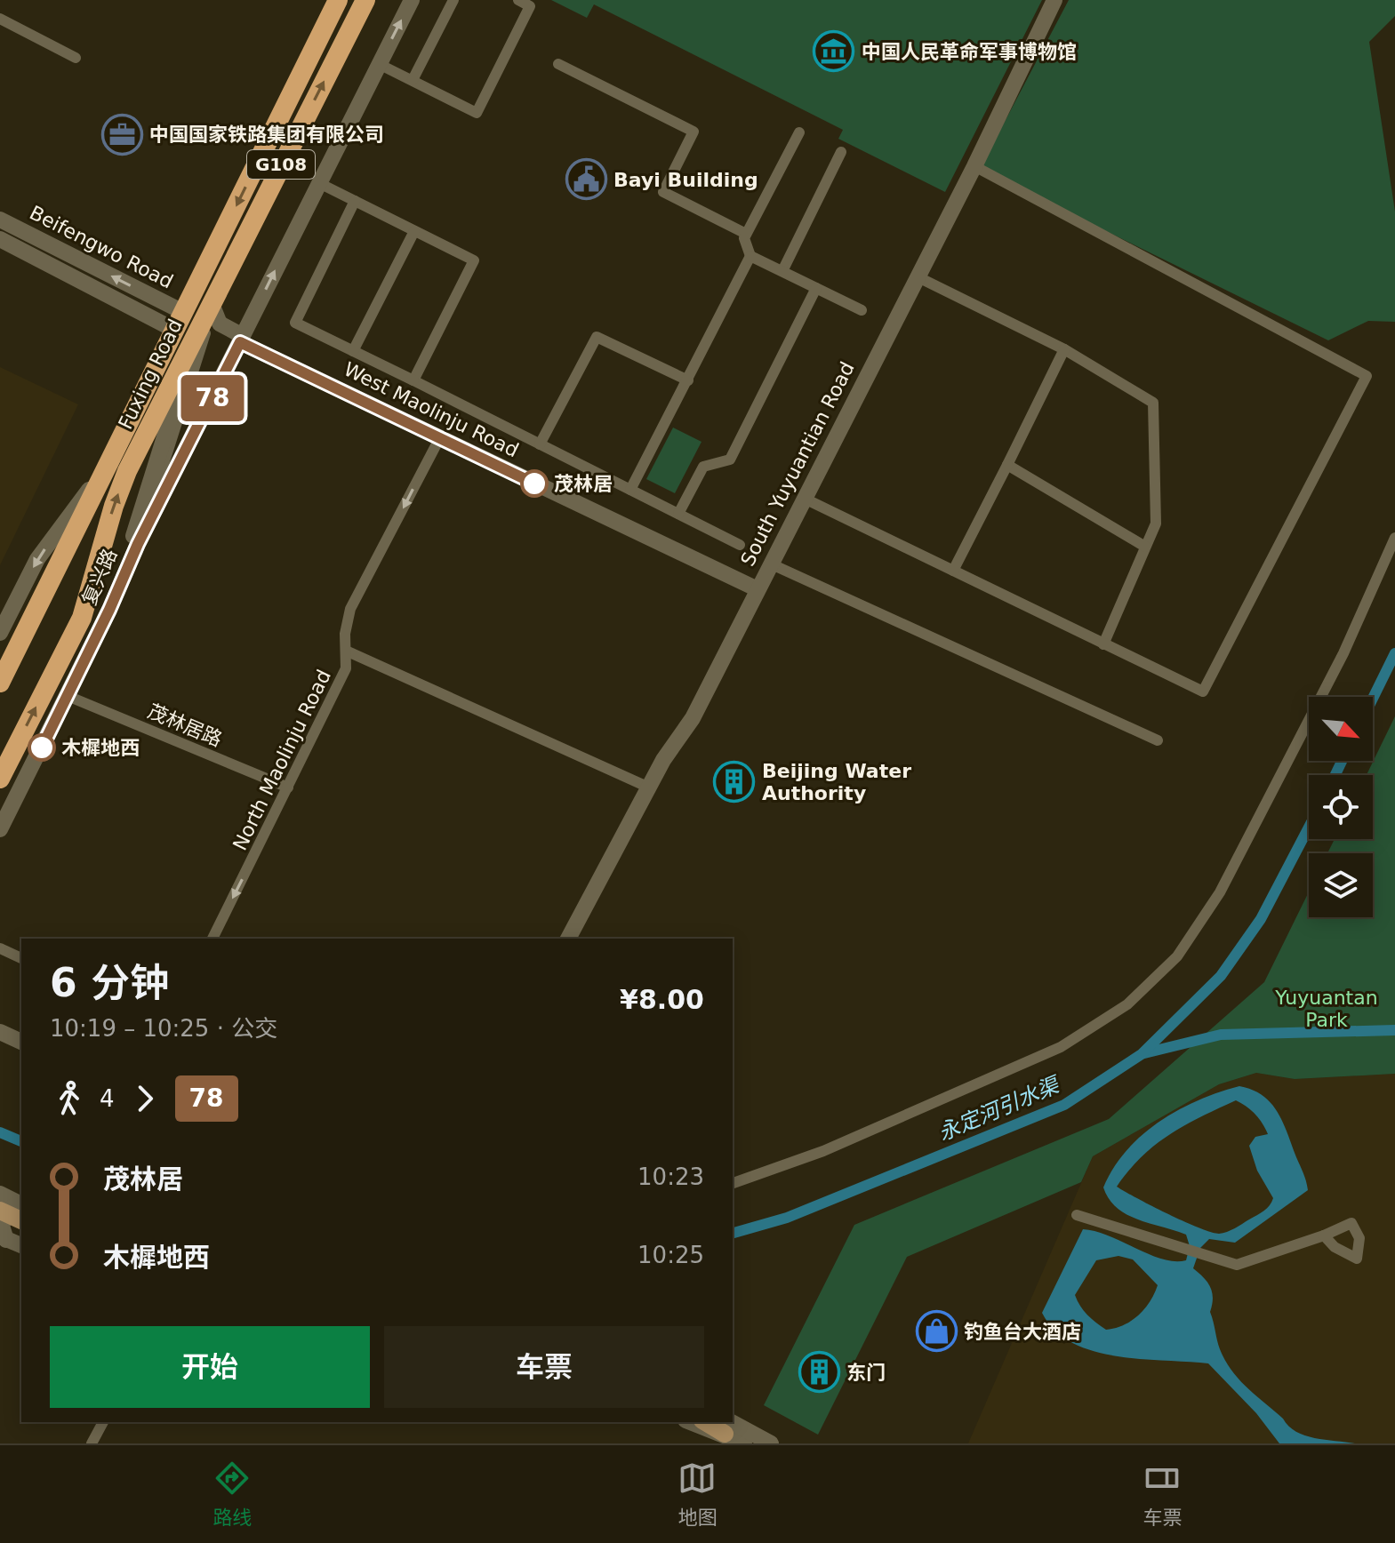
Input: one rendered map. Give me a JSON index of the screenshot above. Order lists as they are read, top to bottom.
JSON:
{
  "streets": {
    "highway": ["G108", "Fuxing Road"],
    "street": [
      "Beifengwo Road",
      "West Maolinju Road",
      "South Yuyuantian Road",
      "复兴路",
      "茂林居路",
      "North Maolinju Road"
    ]
  },
  "crossings": [
    ["Beifengwo Road", "Fuxing Road"],
    ["West Maolinju Road", "South Yuyuantian Road"],
    ["West Maolinju Road", "复兴路"],
    ["West Maolinju Road", "North Maolinju Road"],
    ["复兴路", "茂林居路"],
    ["茂林居路", "North Maolinju Road"]
  ],
  "one_way": ["North Maolinju Road"],
  "water": ["永定河引水渠"],
  "parks": ["Yuyuantan Park"],
  "places": {
    "museum": ["中国人民革命军事博物馆"],
    "office": ["中国国家铁路集团有限公司"],
    "public building": ["Bayi Building"],
    "other": ["茂林居", "木樨地西"],
    "building": ["Beijing Water Authority", "东门"],
    "shop": ["钓鱼台大酒店"]
  },
  "lines": ["bus line 78"],
  "north": "bottom right",
  "page": {
    "on_map": "78",
    "heading": ["6 分钟", "10:19 – 10:25 · 公交", "¥8.00"],
    "legs": ["4", "78"],
    "list": [
      {
        "name": "茂林居",
        "value": "10:23"
      },
      {
        "name": "木樨地西",
        "value": "10:25"
      }
    ],
    "buttons": ["开始", "车票"],
    "tabs": ["路线", "地图", "车票"]
  }
}
